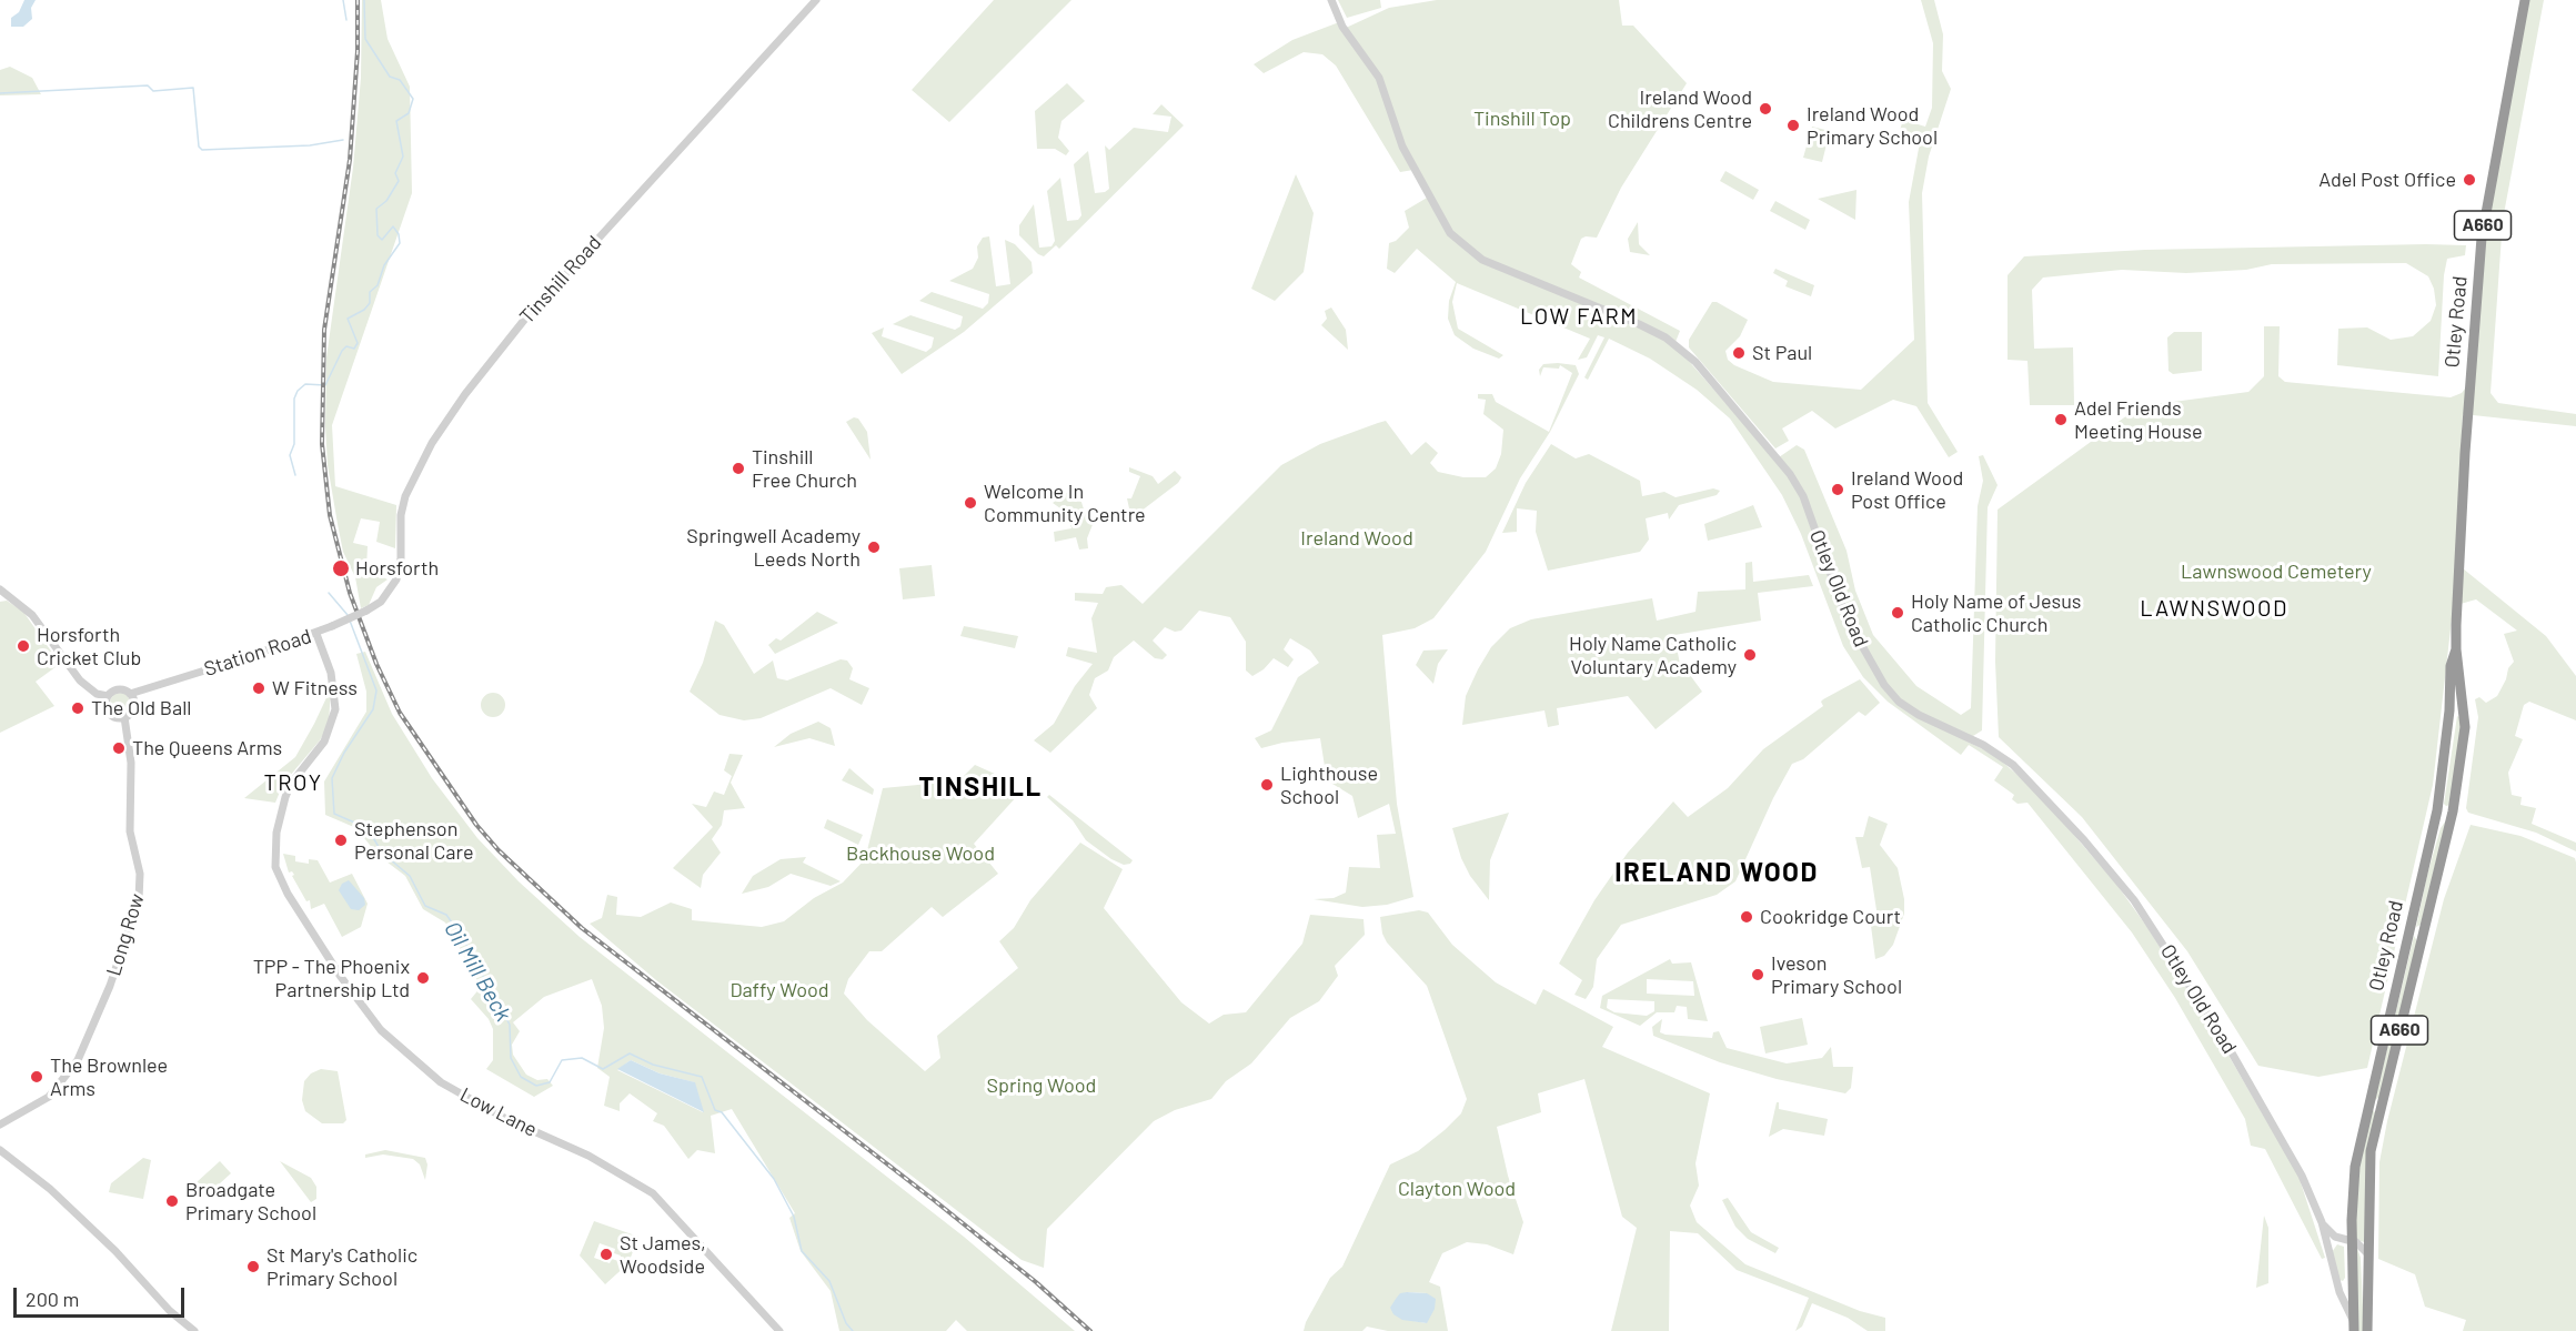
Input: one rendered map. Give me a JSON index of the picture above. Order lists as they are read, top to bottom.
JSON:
{
  "streets": {
    "highway": ["A660", "Otley Road"],
    "street": [
      "Tinshill Road",
      "Otley Old Road",
      "Station Road",
      "Long Row",
      "Low Lane"
    ]
  },
  "crossings": [
    ["Tinshill Road", "Station Road"],
    ["Otley Road", "Otley Old Road"],
    ["Station Road", "Long Row"],
    ["Station Road", "Low Lane"]
  ],
  "districts": [
    "LOW FARM",
    "LAWNSWOOD",
    "TROY",
    "TINSHILL",
    "IRELAND WOOD"
  ],
  "water": ["Oil Mill Beck"],
  "parks": [
    "Tinshill Top",
    "Ireland Wood",
    "Lawnswood Cemetery",
    "Backhouse Wood",
    "Daffy Wood",
    "Spring Wood",
    "Clayton Wood"
  ],
  "places": [
    "Ireland Wood Childrens Centre",
    "Ireland Wood Primary School",
    "Adel Post Office",
    "St Paul",
    "Adel Friends Meeting House",
    "Tinshill Free Church",
    "Ireland Wood Post Office",
    "Welcome In Community Centre",
    "Springwell Academy Leeds North",
    "Horsforth",
    "Holy Name of Jesus Catholic Church",
    "Horsforth Cricket Club",
    "Holy Name Catholic Voluntary Academy",
    "W Fitness",
    "The Old Ball",
    "The Queens Arms",
    "Lighthouse School",
    "Stephenson Personal Care",
    "Cookridge Court",
    "Iveson Primary School",
    "TPP - The Phoenix Partnership Ltd",
    "The Brownlee Arms",
    "Broadgate Primary School",
    "St James, Woodside",
    "St Mary's Catholic Primary School"
  ],
  "scale_bar": "200 m"
}
